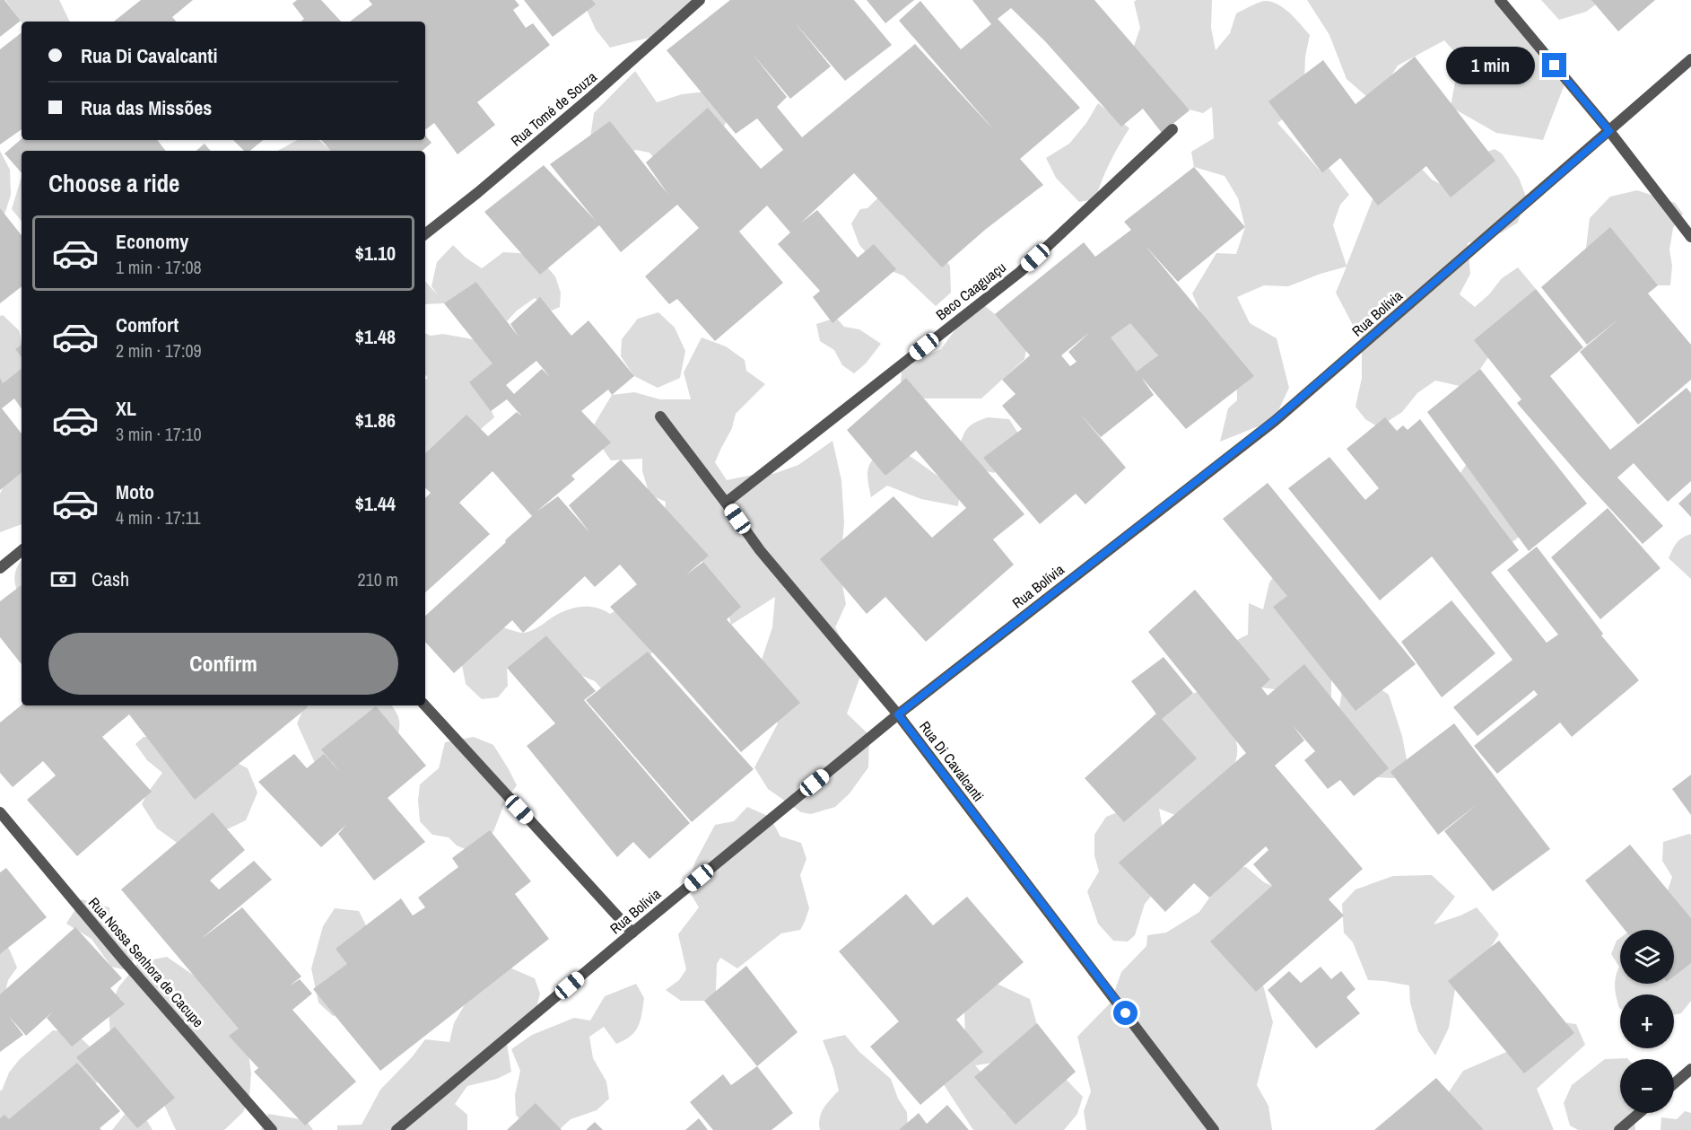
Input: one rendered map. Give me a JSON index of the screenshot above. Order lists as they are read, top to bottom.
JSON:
{
  "streets": {
    "street": [
      "Rua Tomé de Souza",
      "Beco Caaguaçu",
      "Rua Bolívia",
      "Rua Di Cavalcanti",
      "Rua Nossa Senhora de Cacupe"
    ]
  },
  "crossings": [
    ["Beco Caaguaçu", "Rua Di Cavalcanti"],
    ["Rua Bolívia", "Rua Di Cavalcanti"]
  ],
  "page": {
    "banner": ["Rua Di Cavalcanti", "Rua das Missões"],
    "bubble": "1 min",
    "heading": "Choose a ride",
    "list": [
      {
        "name": "Economy",
        "note": "1 min · 17:08",
        "value": "$1.10"
      },
      {
        "name": "Comfort",
        "note": "2 min · 17:09",
        "value": "$1.48"
      },
      {
        "name": "XL",
        "note": "3 min · 17:10",
        "value": "$1.86"
      },
      {
        "name": "Moto",
        "note": "4 min · 17:11",
        "value": "$1.44"
      }
    ],
    "pay": ["Cash", "210 m"],
    "buttons": "Confirm",
    "map_buttons": ["+", "−"]
  }
}
